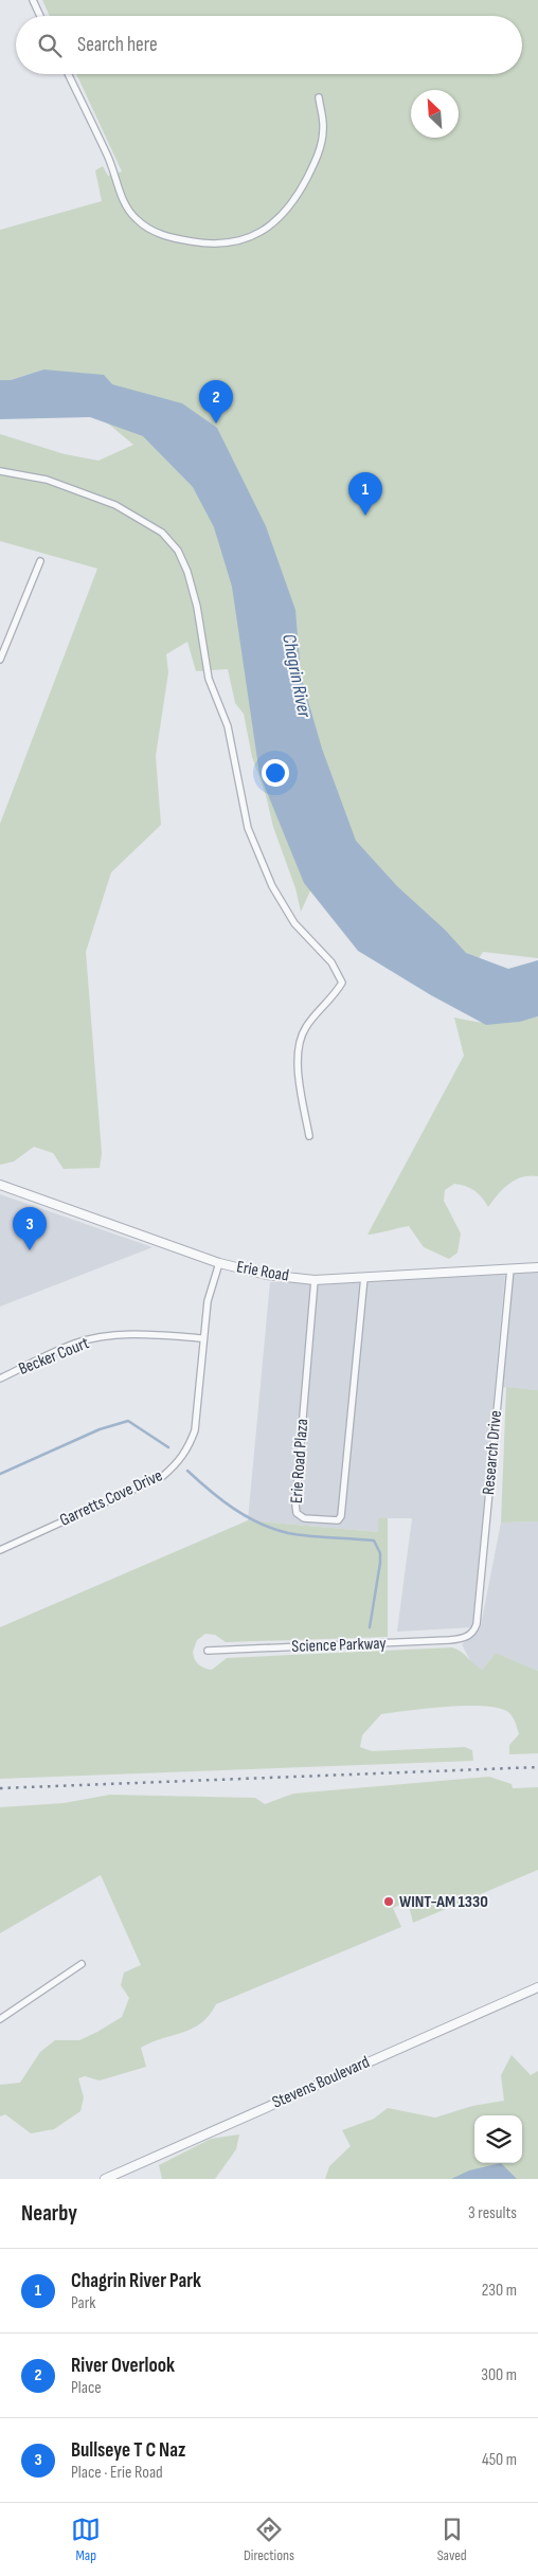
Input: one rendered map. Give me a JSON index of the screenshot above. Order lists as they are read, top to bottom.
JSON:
{
  "streets": {
    "street": [
      "Erie Road",
      "Becker Court",
      "Research Drive",
      "Erie Road Plaza",
      "Garretts Cove Drive",
      "Science Parkway",
      "Stevens Boulevard"
    ]
  },
  "crossings": [
    ["Erie Road", "Research Drive"],
    ["Erie Road", "Erie Road Plaza"],
    ["Erie Road", "Garretts Cove Drive"],
    ["Becker Court", "Garretts Cove Drive"],
    ["Research Drive", "Science Parkway"]
  ],
  "water": ["Chagrin River"],
  "places": ["WINT-AM 1330"],
  "north": "top left",
  "page": {
    "search": "Search here",
    "pins": ["2", "1", "3"],
    "heading": ["Nearby", "3 results"],
    "list": [
      {
        "mark": "1",
        "name": "Chagrin River Park",
        "note": "Park",
        "value": "230 m"
      },
      {
        "mark": "2",
        "name": "River Overlook",
        "note": "Place",
        "value": "300 m"
      },
      {
        "mark": "3",
        "name": "Bullseye T C Naz",
        "note": "Place · Erie Road",
        "value": "450 m"
      }
    ],
    "nav": ["Map", "Directions", "Saved"]
  }
}
